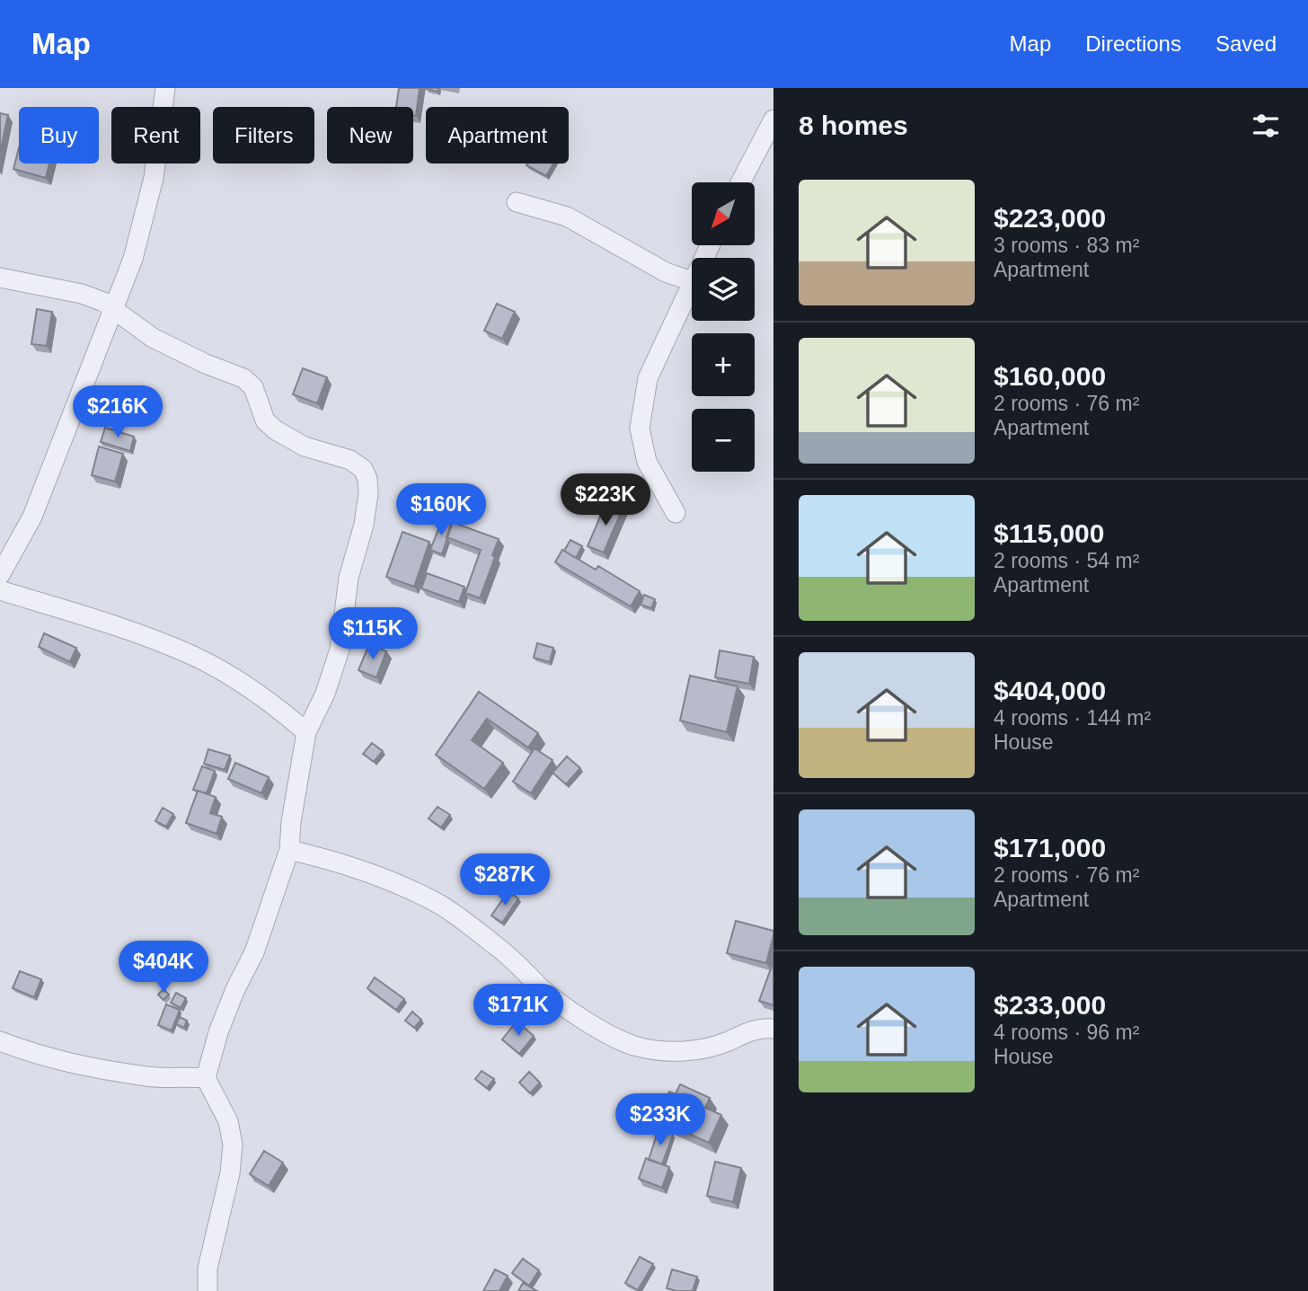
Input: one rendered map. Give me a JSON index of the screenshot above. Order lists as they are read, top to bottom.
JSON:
{
  "north": "bottom left",
  "page": {
    "header": "Map",
    "nav": ["Map", "Directions", "Saved"],
    "heading": "8 homes",
    "chip": [
      "Buy",
      "Rent",
      "Filters",
      "New",
      "Apartment"
    ],
    "list": [
      {
        "name": "$223,000",
        "note": "3 rooms · 83 m² · Apartment"
      },
      {
        "name": "$160,000",
        "note": "2 rooms · 76 m² · Apartment"
      },
      {
        "name": "$115,000",
        "note": "2 rooms · 54 m² · Apartment"
      },
      {
        "name": "$404,000",
        "note": "4 rooms · 144 m² · House"
      },
      {
        "name": "$171,000",
        "note": "2 rooms · 76 m² · Apartment"
      },
      {
        "name": "$233,000",
        "note": "4 rooms · 96 m² · House"
      }
    ],
    "map_buttons": ["+", "−"],
    "price": [
      "$216K",
      "$223K",
      "$160K",
      "$115K",
      "$287K",
      "$404K",
      "$171K",
      "$233K"
    ]
  }
}
